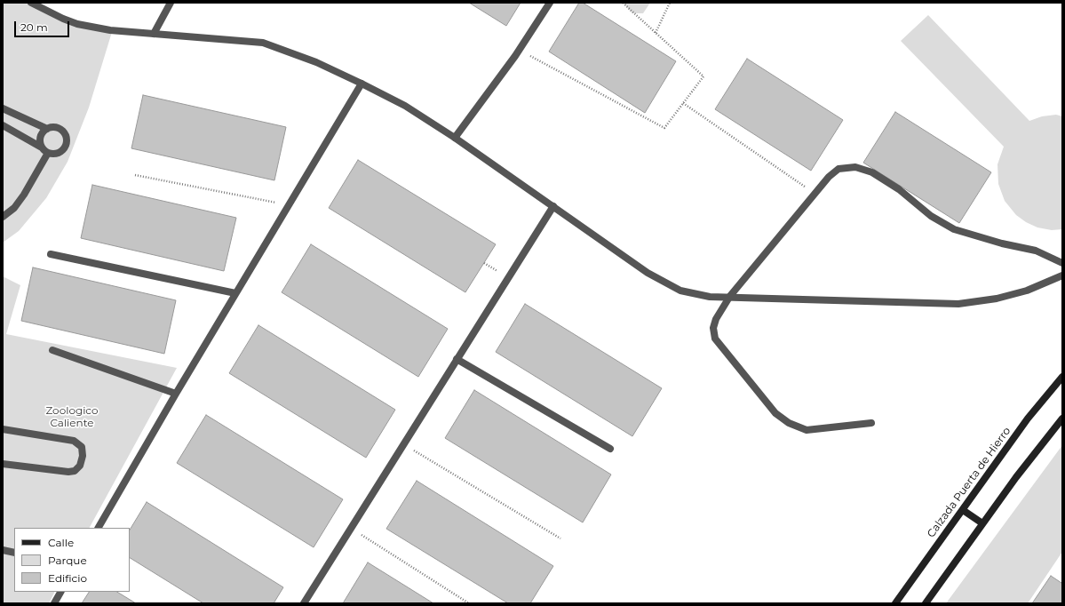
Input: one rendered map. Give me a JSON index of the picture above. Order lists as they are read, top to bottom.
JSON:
{
  "streets": {
    "street": ["Calzada Puerta de Hierro"]
  },
  "parks": ["Zoologico Caliente"],
  "legend": ["Calle", "Parque", "Edificio"],
  "scale_bar": "20 m"
}
